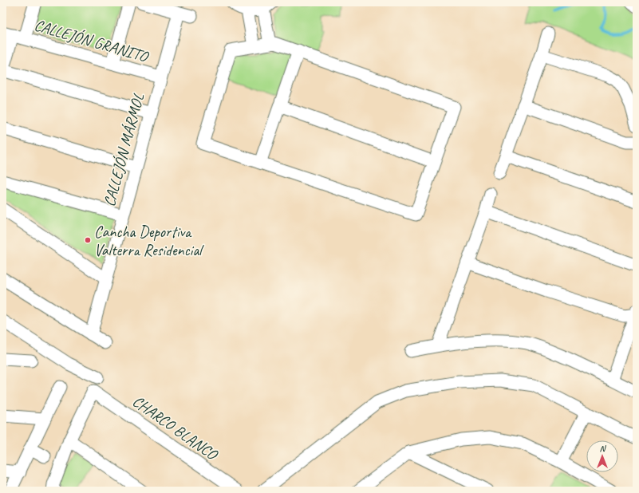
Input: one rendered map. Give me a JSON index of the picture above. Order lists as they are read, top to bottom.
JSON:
{
  "streets": {
    "street": ["CALLEJÓN GRANITO", "CALLEJÓN MÁRMOL", "CHARCO BLANCO"]
  },
  "crossings": [
    ["CALLEJÓN GRANITO", "CALLEJÓN MÁRMOL"]
  ],
  "places": ["Cancha Deportiva Valterra Residencial"],
  "north": "top"
}
